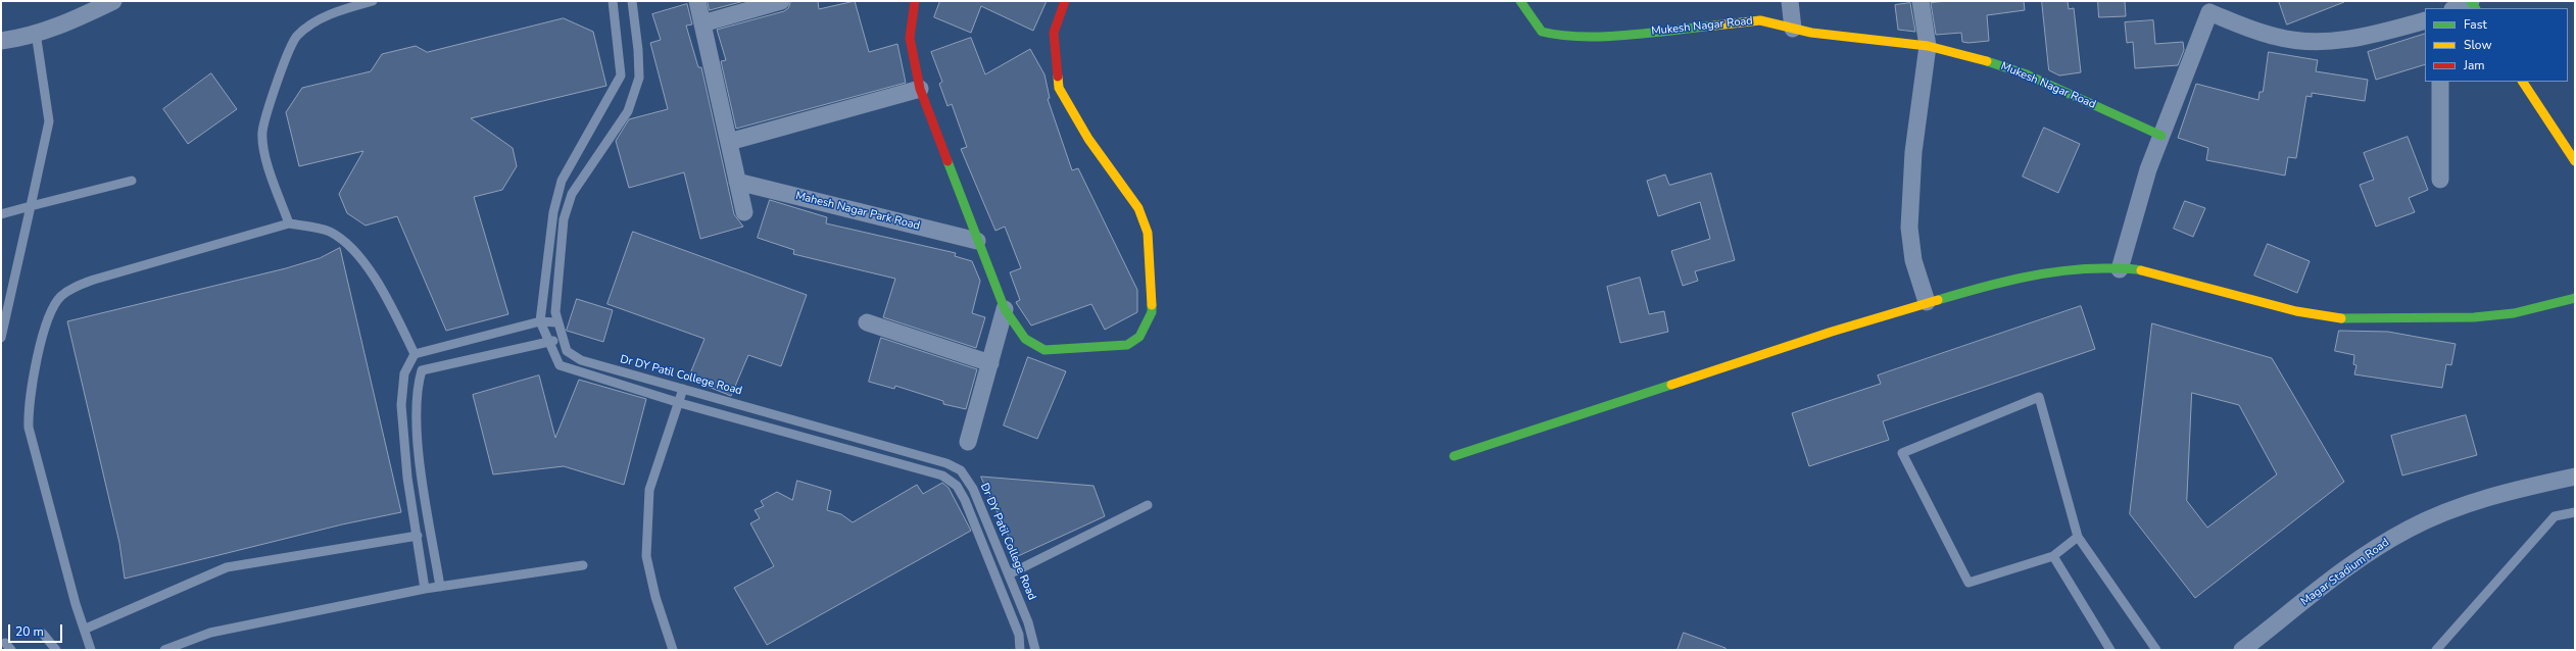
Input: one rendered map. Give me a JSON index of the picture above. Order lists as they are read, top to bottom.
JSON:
{
  "streets": {
    "street": ["Mukesh Nagar Road", "Mahesh Nagar Park Road", "Magar Stadium Road"],
    "lane": ["Dr DY Patil College Road"]
  },
  "legend": ["Fast", "Slow", "Jam"],
  "scale_bar": "20 m"
}
